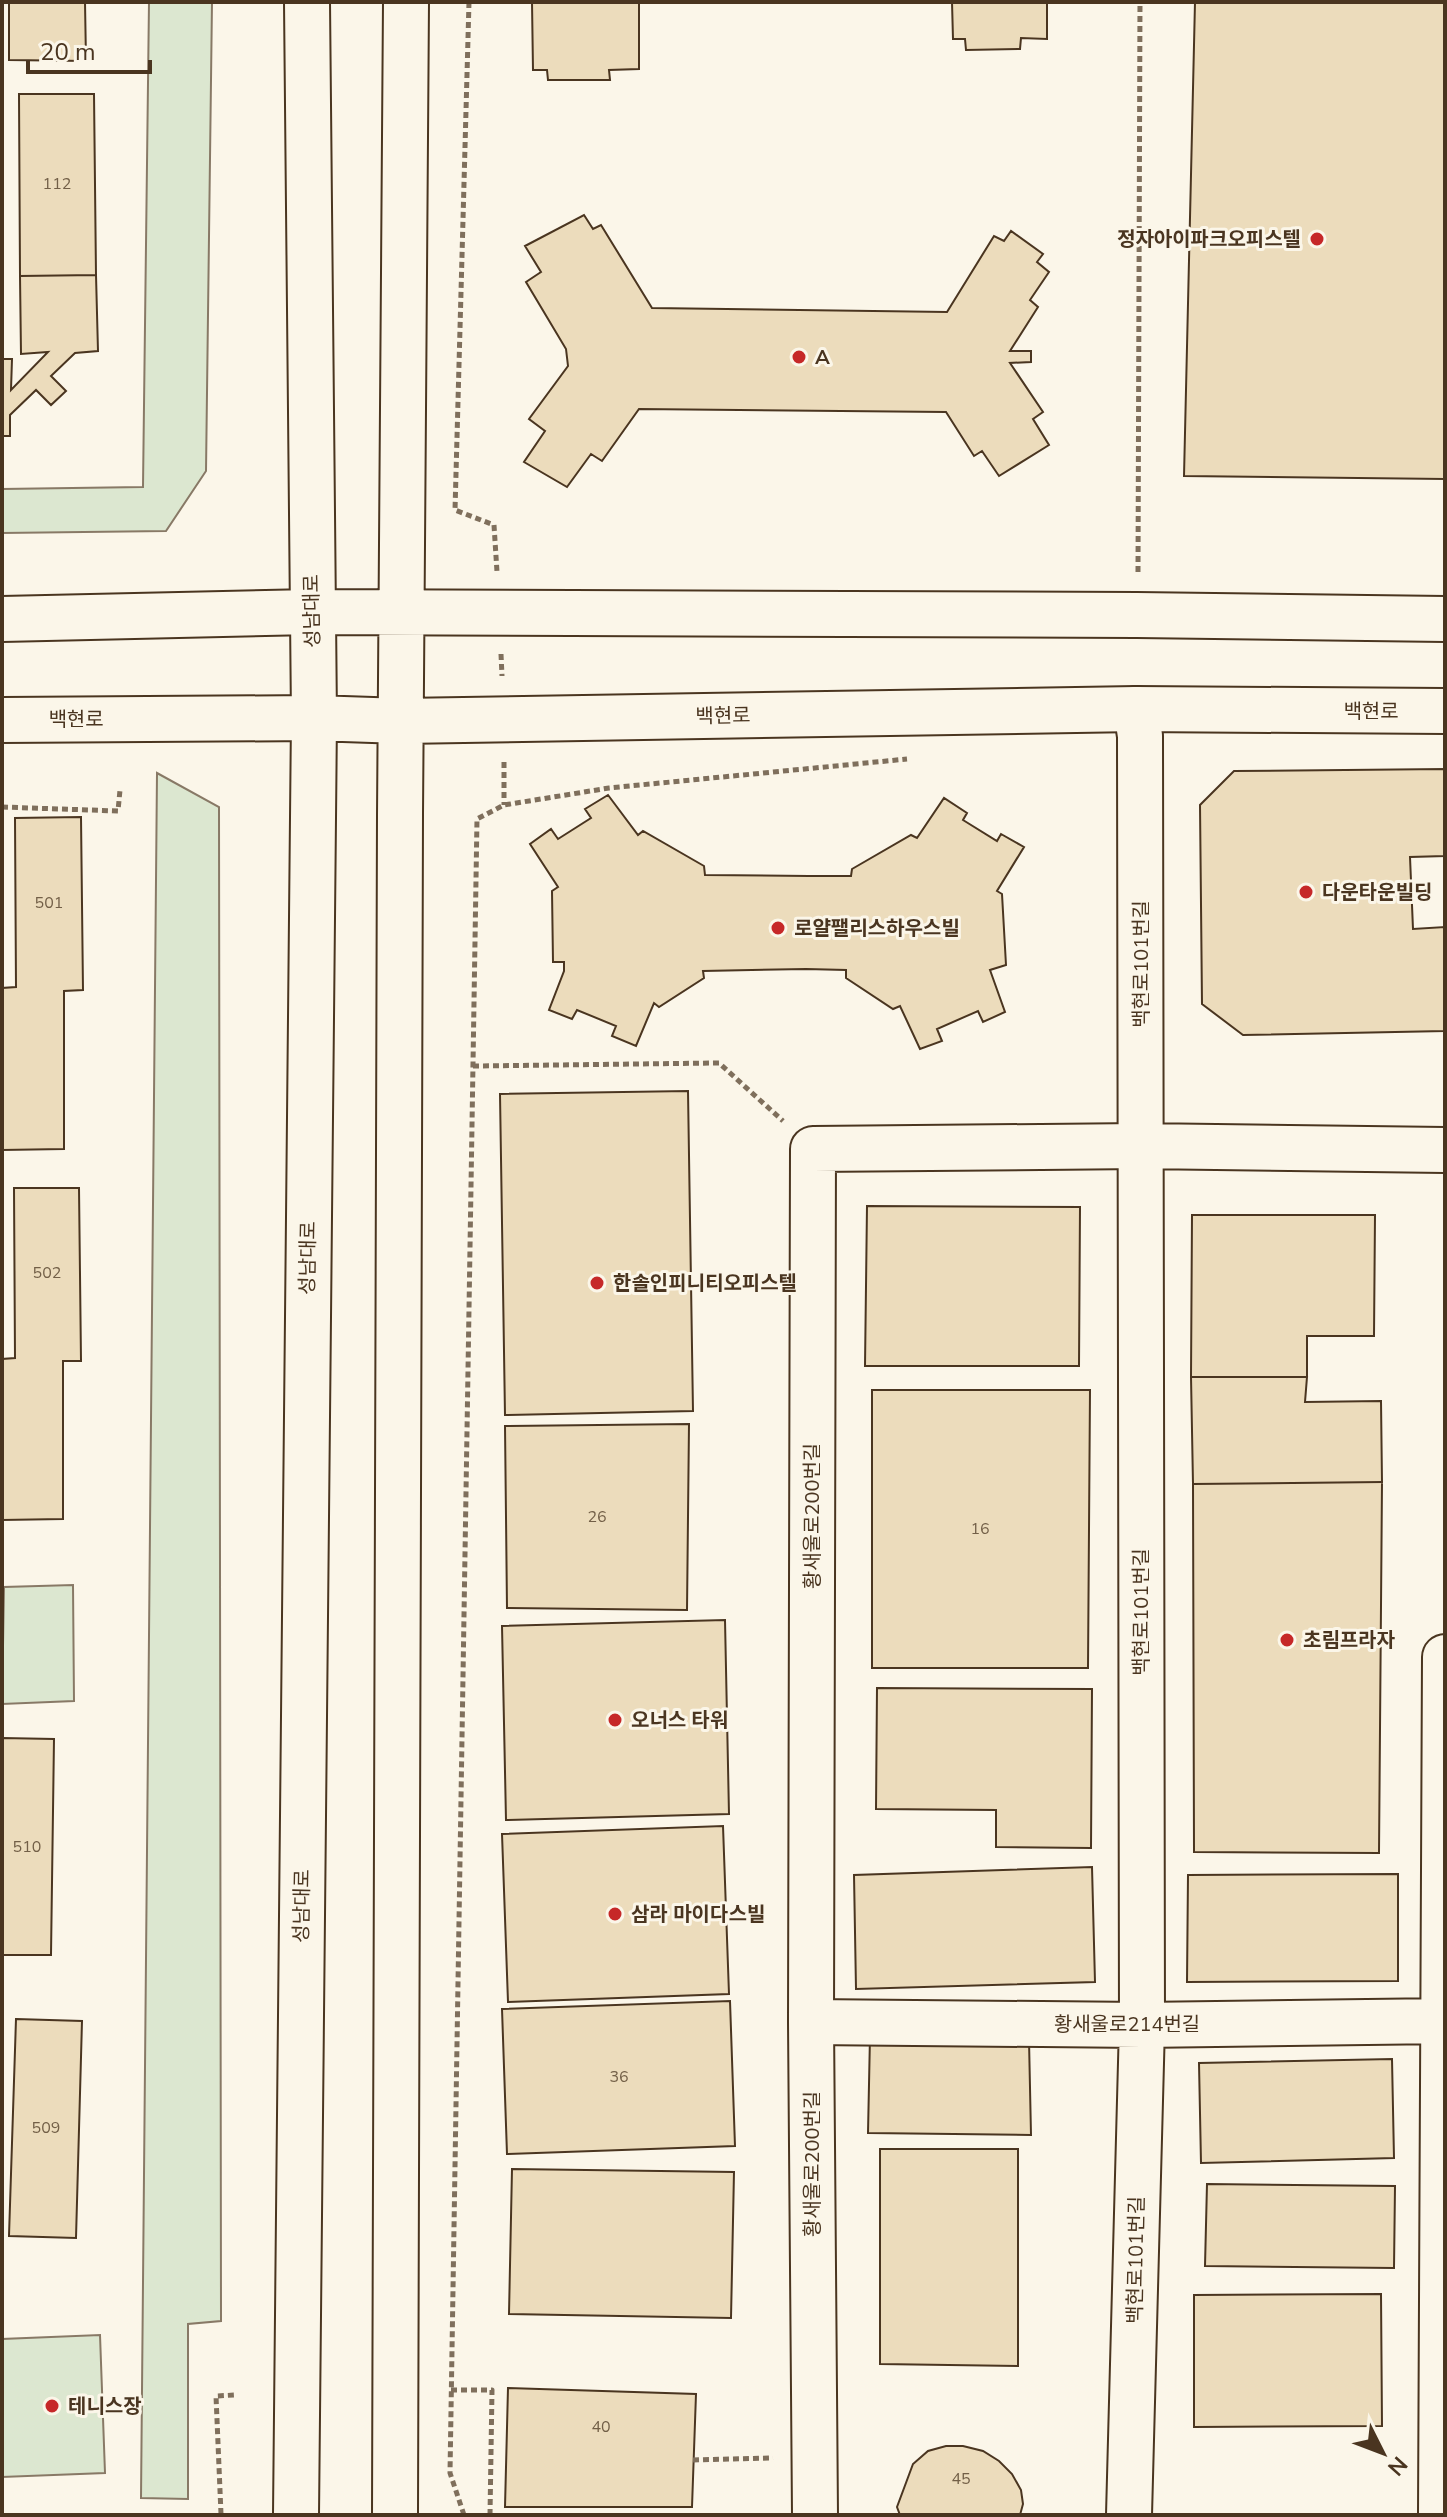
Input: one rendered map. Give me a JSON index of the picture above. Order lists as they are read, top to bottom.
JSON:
{
  "streets": {
    "main road": [
      "성남대로",
      "백현로",
      "백현로101번길",
      "황새울로200번길",
      "황새울로214번길"
    ]
  },
  "crossings": [
    ["성남대로", "백현로"],
    ["백현로", "백현로101번길"],
    ["백현로101번길", "황새울로214번길"],
    ["황새울로200번길", "황새울로214번길"]
  ],
  "places": [
    "정자아이파크오피스텔",
    "A",
    "다운타운빌딩",
    "로얄팰리스하우스빌",
    "한솔인피니티오피스텔",
    "초림프라자",
    "오너스 타워",
    "삼라 마이다스빌",
    "테니스장"
  ],
  "house_numbers": [
    "112",
    "501",
    "502",
    "26",
    "16",
    "510",
    "36",
    "509",
    "40",
    "45"
  ],
  "scale_bar": "20 m",
  "north": "bottom right"
}
